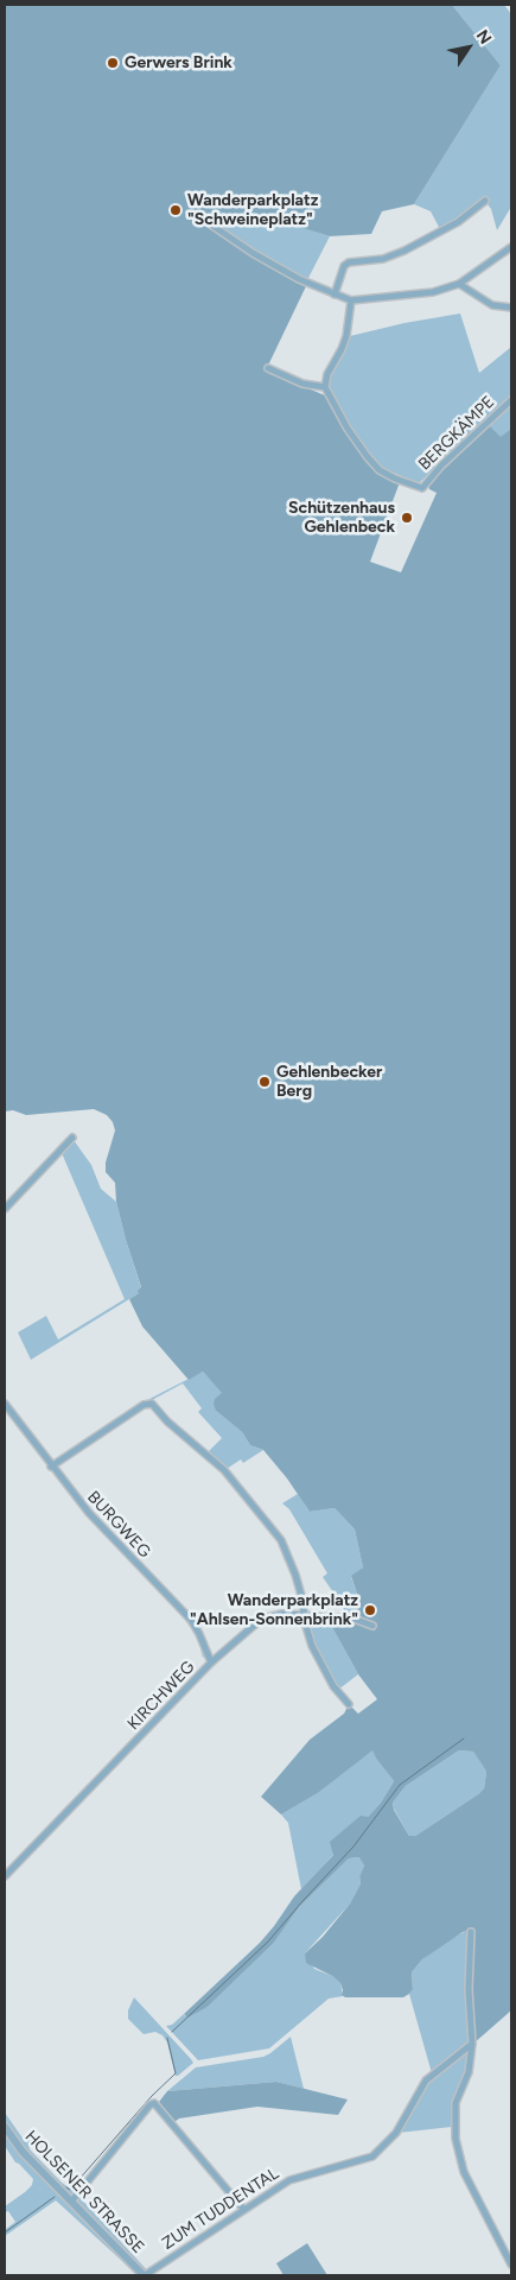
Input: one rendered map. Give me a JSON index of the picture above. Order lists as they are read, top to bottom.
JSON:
{
  "streets": {
    "street": [
      "BERGKÄMPE",
      "BURGWEG",
      "KIRCHWEG",
      "HOLSENER STRASSE",
      "ZUM TUDDENTAL"
    ]
  },
  "crossings": [
    ["BURGWEG", "KIRCHWEG"],
    ["HOLSENER STRASSE", "ZUM TUDDENTAL"]
  ],
  "places": [
    "Gerwers Brink",
    "Wanderparkplatz \"Schweineplatz\"",
    "Schützenhaus Gehlenbeck",
    "Gehlenbecker Berg",
    "Wanderparkplatz \"Ahlsen-Sonnenbrink\""
  ],
  "north": "top right"
}
